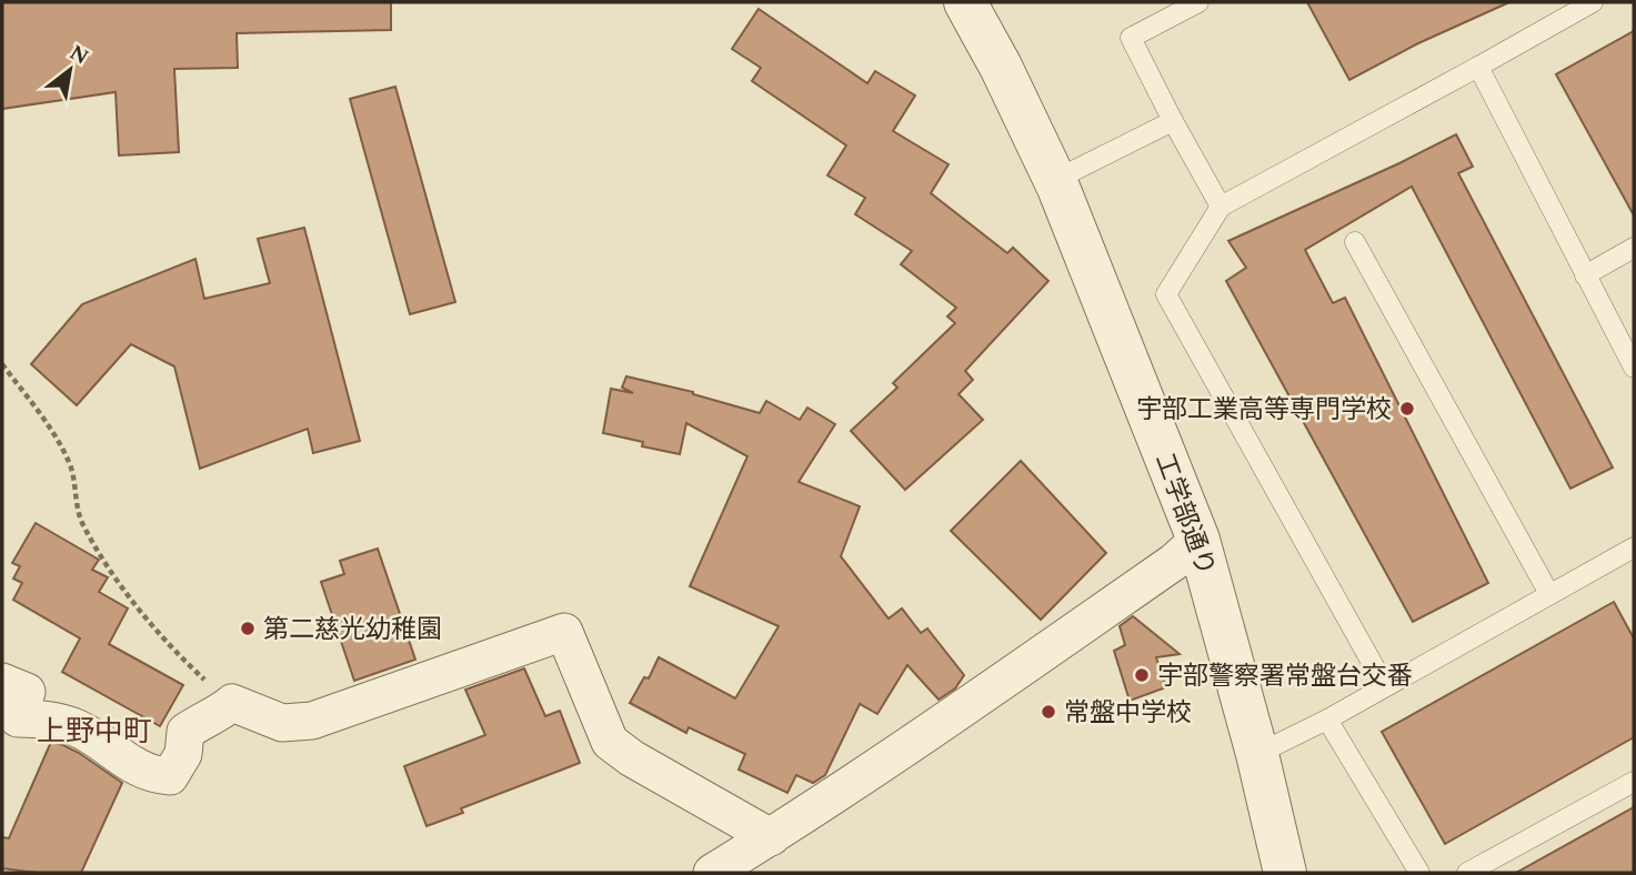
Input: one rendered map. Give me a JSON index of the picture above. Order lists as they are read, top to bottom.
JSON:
{
  "streets": {
    "street": ["工学部通り"]
  },
  "districts": ["上野中町"],
  "places": [
    "宇部工業高等専門学校",
    "第二慈光幼稚園",
    "宇部警察署常盤台交番",
    "常盤中学校"
  ],
  "north": "top right"
}
